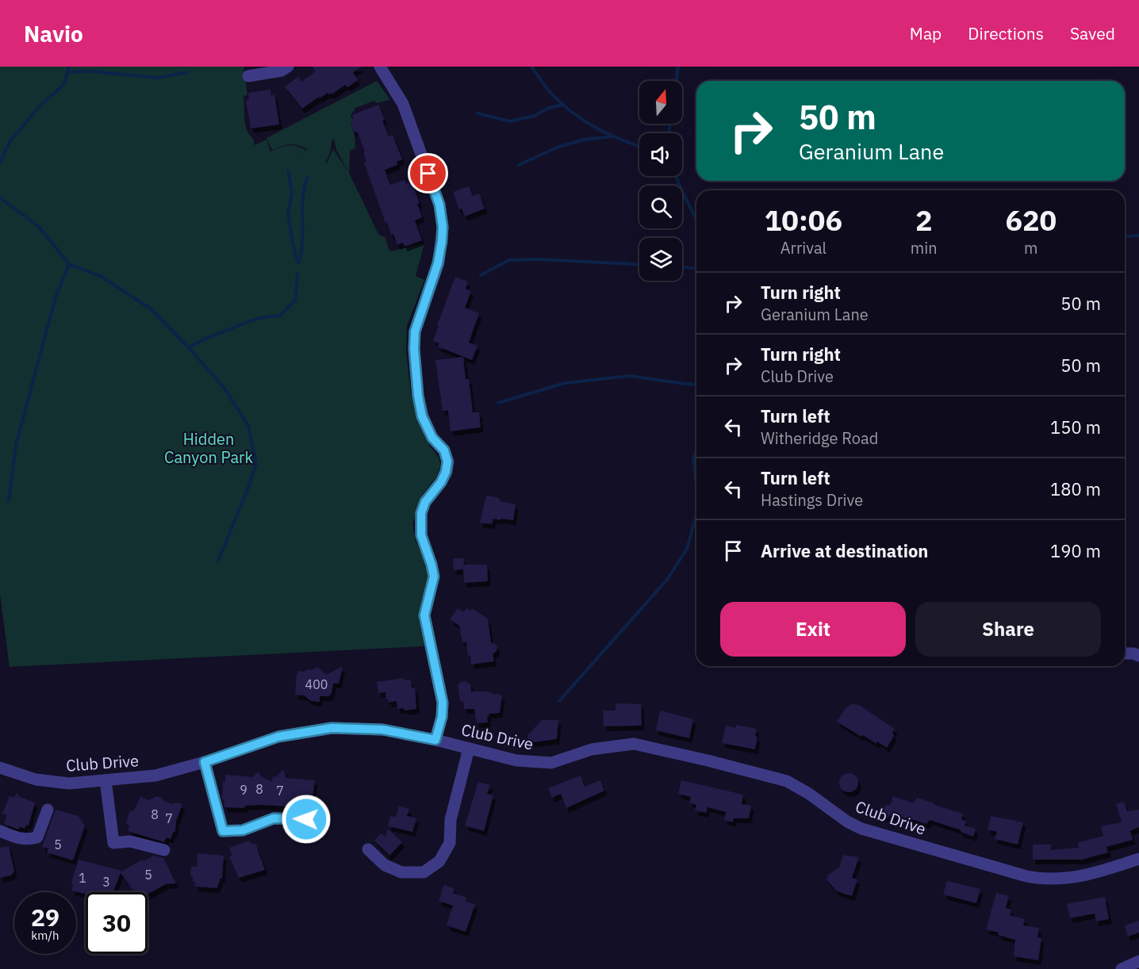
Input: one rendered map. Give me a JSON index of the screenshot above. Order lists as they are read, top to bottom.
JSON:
{
  "streets": {
    "street": ["Club Drive"]
  },
  "parks": ["Hidden Canyon Park"],
  "house_numbers": [
    "400",
    "8",
    "9",
    "7",
    "8",
    "7",
    "5",
    "5",
    "1",
    "3"
  ],
  "north": "top",
  "page": {
    "header": "Navio",
    "nav": ["Map", "Directions", "Saved"],
    "turn": ["50 m", "Geranium Lane"],
    "eta": [
      "10:06",
      "Arrival",
      "2",
      "min",
      "620",
      "m"
    ],
    "list": [
      {
        "name": "Turn right",
        "note": "Geranium Lane",
        "value": "50 m"
      },
      {
        "name": "Turn right",
        "note": "Club Drive",
        "value": "50 m"
      },
      {
        "name": "Turn left",
        "note": "Witheridge Road",
        "value": "150 m"
      },
      {
        "name": "Turn left",
        "note": "Hastings Drive",
        "value": "180 m"
      },
      {
        "name": "Arrive at destination",
        "value": "190 m"
      }
    ],
    "buttons": ["Exit", "Share"],
    "speed": "29 km/h",
    "limit": "30"
  }
}
